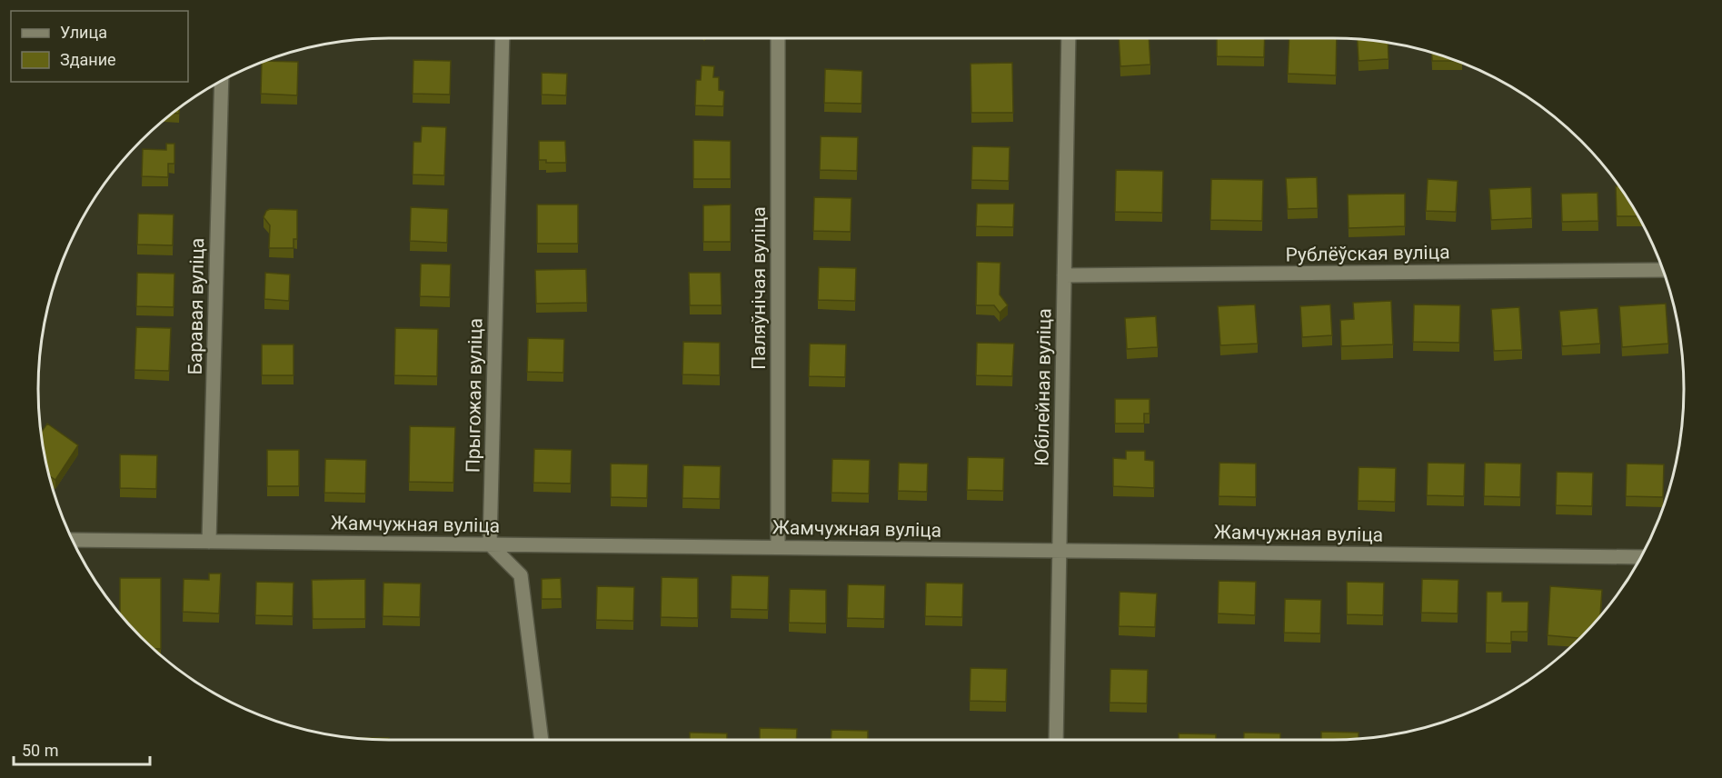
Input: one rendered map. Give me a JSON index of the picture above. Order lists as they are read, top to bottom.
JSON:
{
  "streets": {
    "street": [
      "Рублёўская вуліца",
      "Паляўнічая вуліца",
      "Баравая вуліца",
      "Юбілейная вуліца",
      "Прыгожая вуліца",
      "Жамчужная вуліца"
    ]
  },
  "crossings": [
    ["Рублёўская вуліца", "Юбілейная вуліца"],
    ["Паляўнічая вуліца", "Жамчужная вуліца"],
    ["Баравая вуліца", "Жамчужная вуліца"],
    ["Юбілейная вуліца", "Жамчужная вуліца"],
    ["Прыгожая вуліца", "Жамчужная вуліца"]
  ],
  "legend": ["Улица", "Здание"],
  "scale_bar": "50 m"
}
